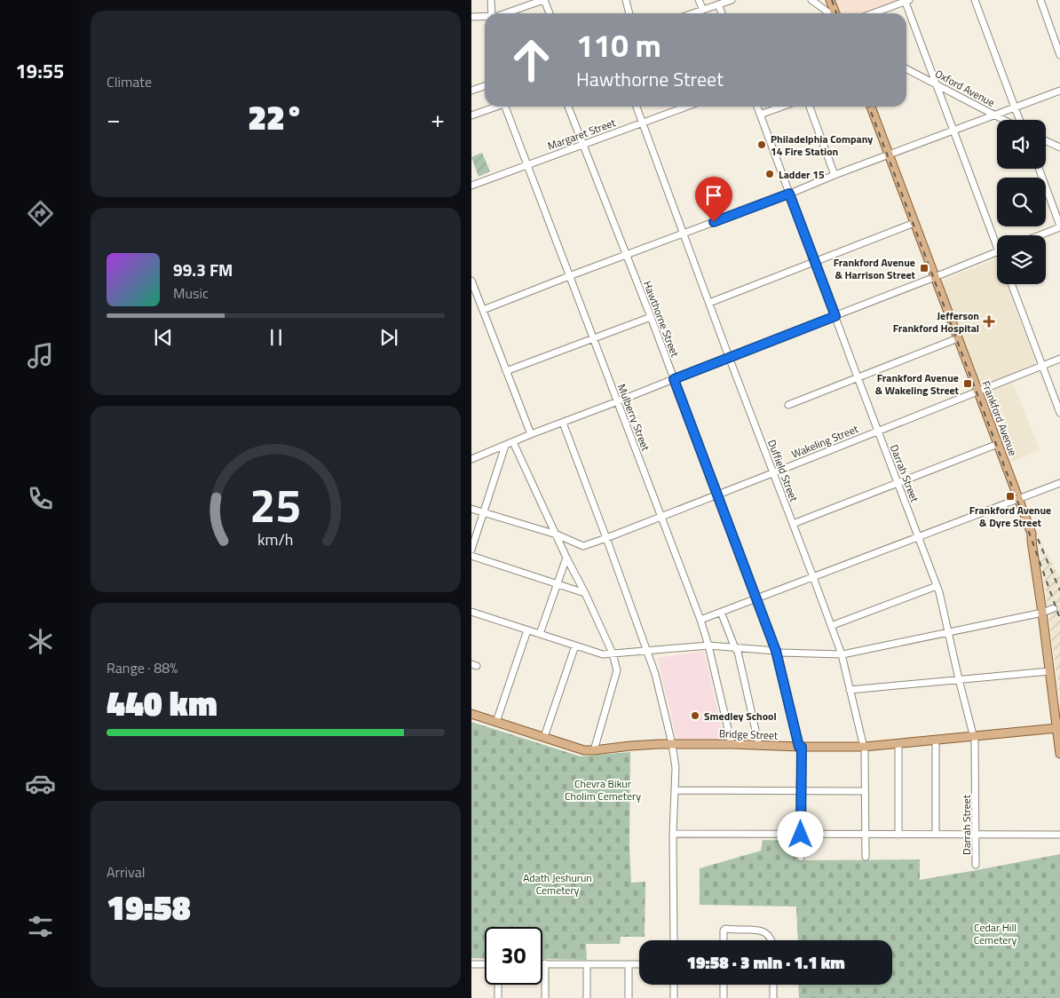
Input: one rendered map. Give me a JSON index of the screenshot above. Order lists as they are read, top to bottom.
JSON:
{
  "streets": {
    "main road": ["Frankford Avenue", "Bridge Street"],
    "street": [
      "Oxford Avenue",
      "Margaret Street",
      "Hawthorne Street",
      "Mulberry Street",
      "Wakeling Street",
      "Duffield Street",
      "Darrah Street"
    ]
  },
  "crossings": [
    ["Margaret Street", "Hawthorne Street"],
    ["Margaret Street", "Mulberry Street"],
    ["Margaret Street", "Duffield Street"],
    ["Hawthorne Street", "Wakeling Street"],
    ["Hawthorne Street", "Bridge Street"],
    ["Mulberry Street", "Wakeling Street"],
    ["Mulberry Street", "Bridge Street"],
    ["Frankford Avenue", "Wakeling Street"],
    ["Frankford Avenue", "Bridge Street"],
    ["Wakeling Street", "Duffield Street"],
    ["Wakeling Street", "Darrah Street"],
    ["Duffield Street", "Bridge Street"],
    ["Darrah Street", "Bridge Street"]
  ],
  "parks": ["Chevra Bikur Cholim Cemetery", "Adath Jeshurun Cemetery", "Cedar Hill Cemetery"],
  "places": {
    "other": ["Philadelphia Company 14 Fire Station", "Ladder 15", "Smedley School"],
    "transit": ["Frankford Avenue & Harrison Street", "Frankford Avenue & Wakeling Street", "Frankford Avenue & Dyre Street"],
    "health": ["Jefferson Frankford Hospital"]
  },
  "page": {
    "tabs": "19:55",
    "tile": [
      "Climate",
      ["Range · 88%", "440 km"],
      ["Arrival", "19:58"]
    ],
    "turn": ["110 m", "Hawthorne Street"],
    "heat": ["−", "22°", "+"],
    "song": ["99.3 FM", "Music"],
    "limit": "30",
    "trip": "19:58 · 3 min · 1.1 km",
    "gauge": ["25", "km/h"]
  }
}
